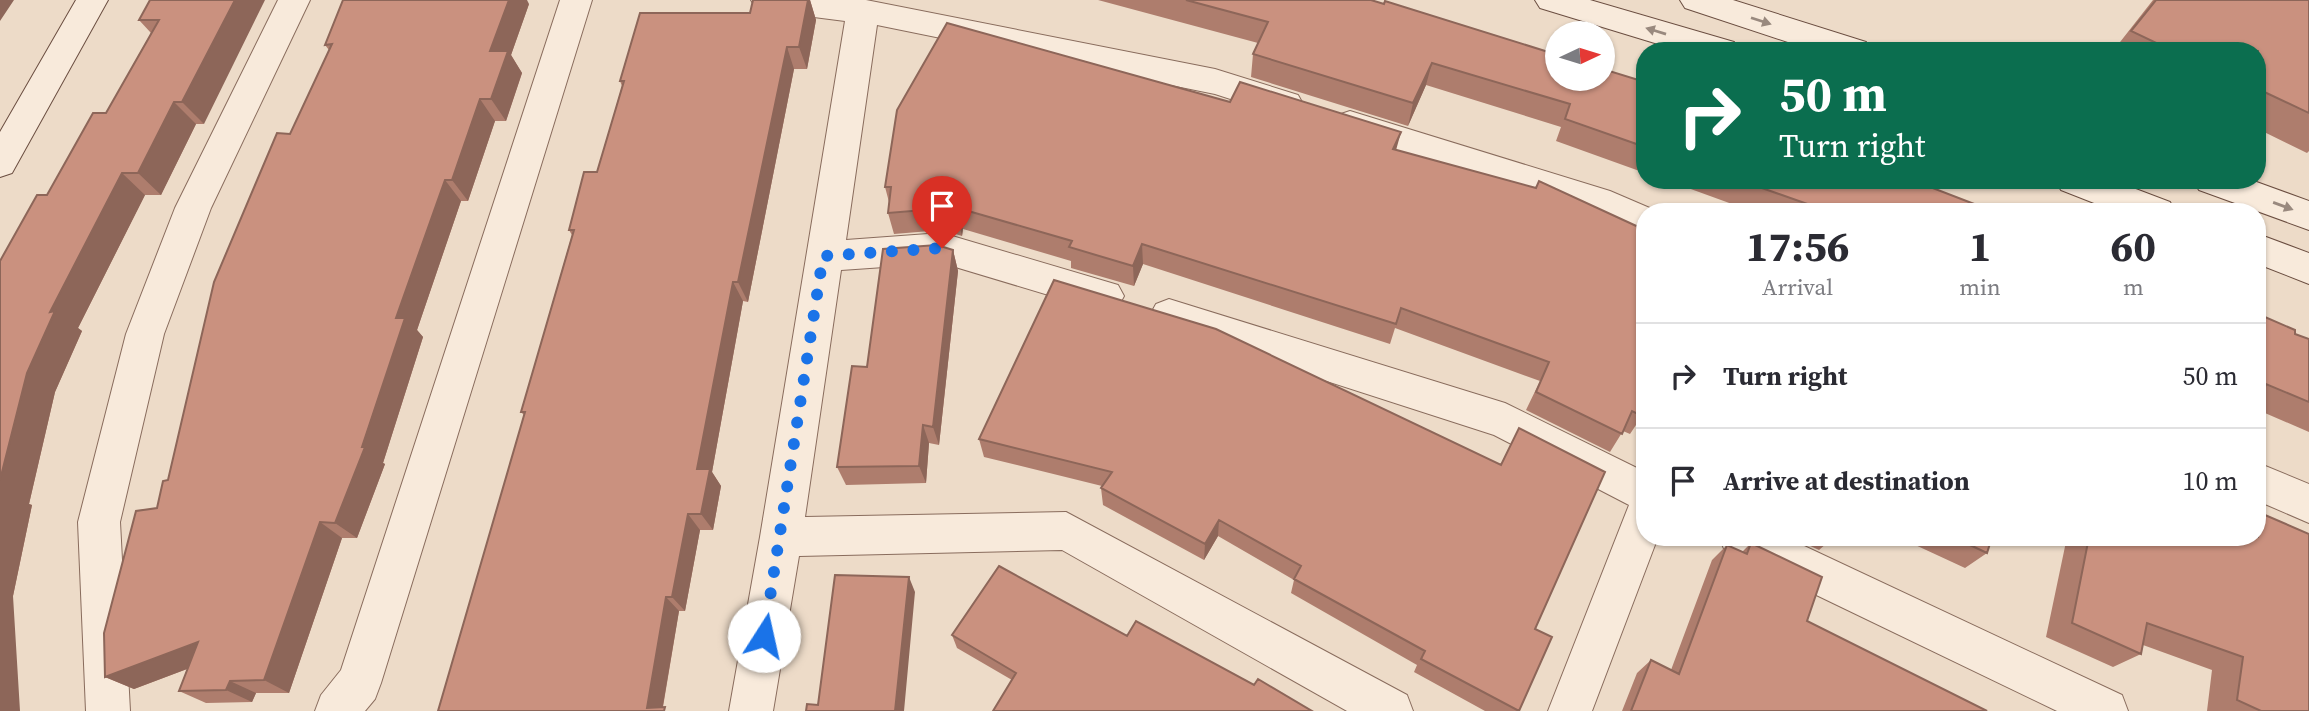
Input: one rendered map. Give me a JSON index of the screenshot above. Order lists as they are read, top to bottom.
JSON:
{
  "north": "right",
  "page": {
    "turn": ["50 m", "Turn right"],
    "eta": [
      "17:56",
      "Arrival",
      "1",
      "min",
      "60",
      "m"
    ],
    "list": [
      {
        "name": "Turn right",
        "value": "50 m"
      },
      {
        "name": "Arrive at destination",
        "value": "10 m"
      }
    ]
  }
}
